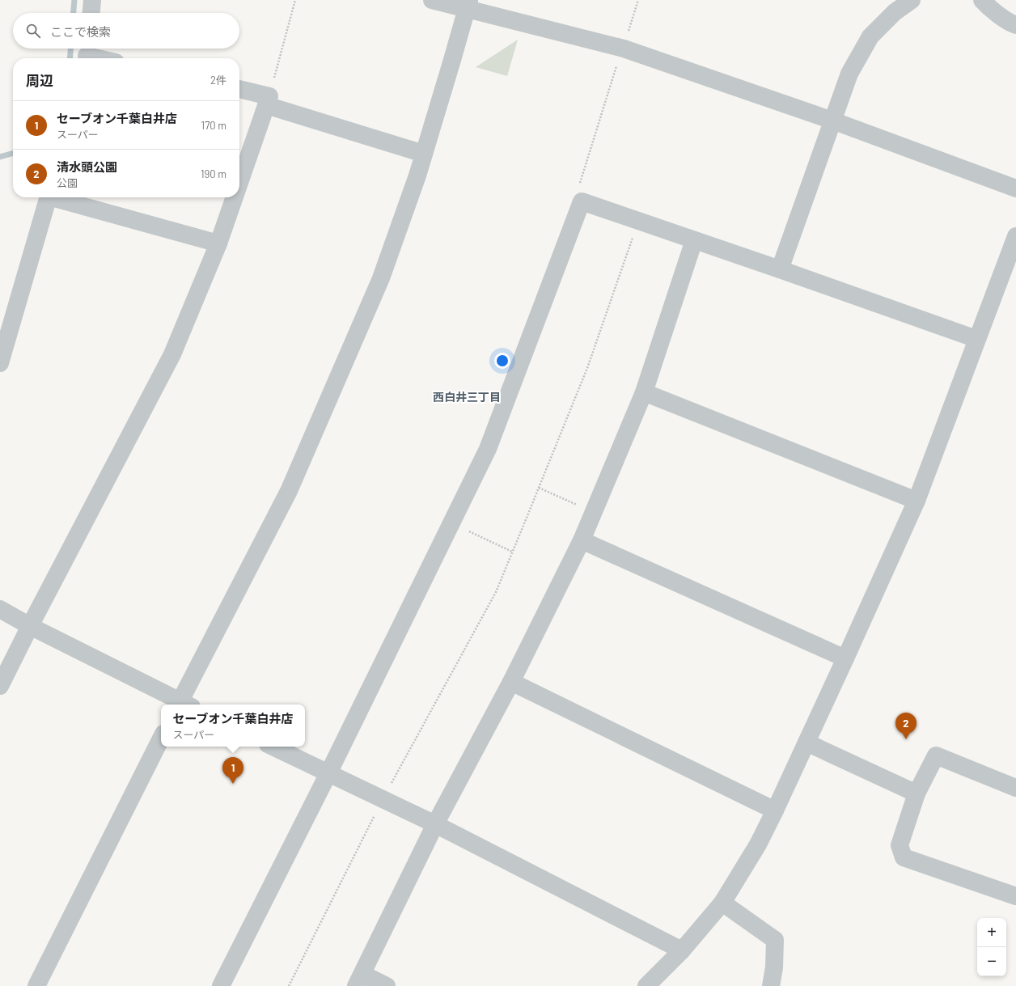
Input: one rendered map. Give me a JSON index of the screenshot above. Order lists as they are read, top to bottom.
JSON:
{
  "districts": ["西白井三丁目"],
  "page": {
    "search": "ここで検索",
    "heading": ["周辺", "2件"],
    "list": [
      {
        "mark": "1",
        "name": "セーブオン千葉白井店",
        "note": "スーパー",
        "value": "170 m"
      },
      {
        "mark": "2",
        "name": "清水頭公園",
        "note": "公園",
        "value": "190 m"
      }
    ],
    "popup": ["セーブオン千葉白井店", "スーパー"],
    "pins": ["2", "1"],
    "map_buttons": ["+", "−"]
  }
}
